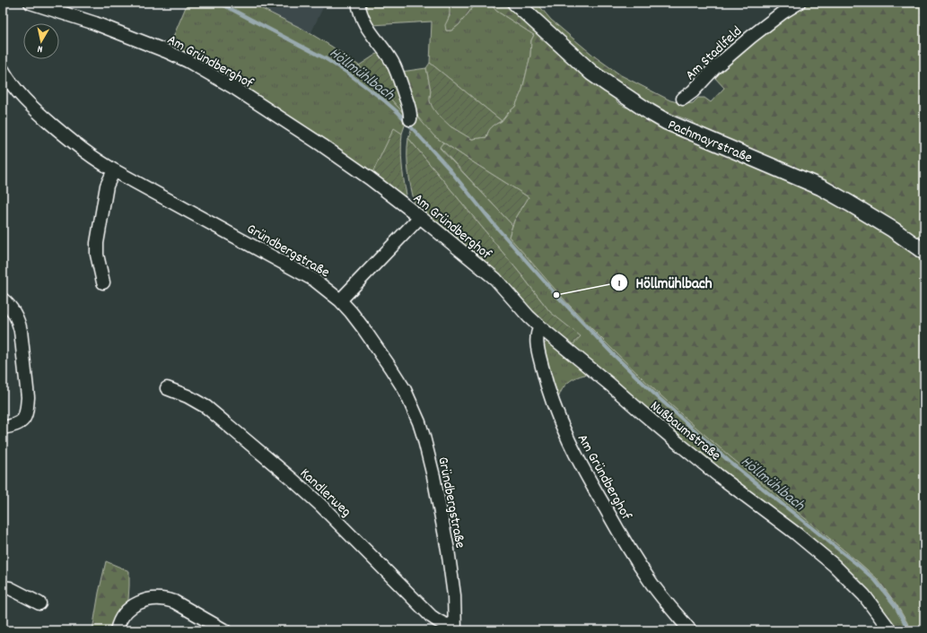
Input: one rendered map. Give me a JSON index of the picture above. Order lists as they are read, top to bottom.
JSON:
{
  "streets": {
    "street": [
      "Am Stadlfeld",
      "Am Gründberghof",
      "Pachmayrstraße",
      "Gründbergstraße",
      "Nußbaumstraße",
      "Kandlerweg"
    ]
  },
  "crossings": [
    ["Am Gründberghof", "Nußbaumstraße"],
    ["Gründbergstraße", "Kandlerweg"]
  ],
  "water": ["Höllmühlbach"],
  "places": ["Höllmühlbach"],
  "north": "bottom"
}
